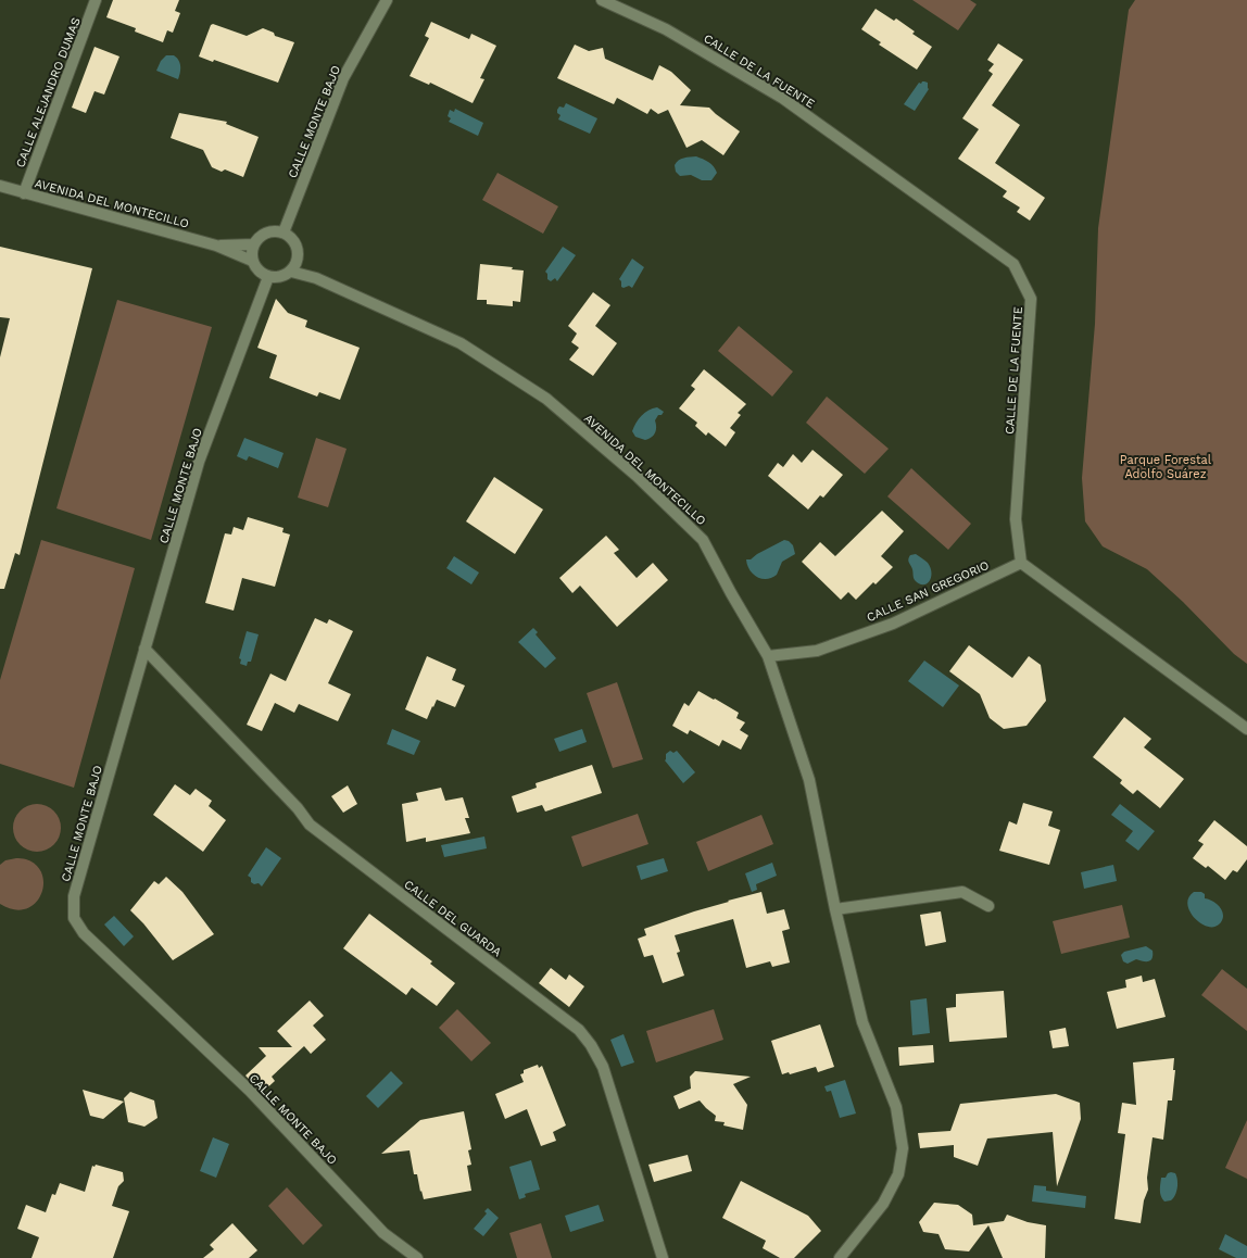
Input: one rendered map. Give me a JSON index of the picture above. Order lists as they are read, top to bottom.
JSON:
{
  "streets": {
    "street": [
      "CALLE DE LA FUENTE",
      "CALLE ALEJANDRO DUMAS",
      "CALLE MONTE BAJO",
      "AVENIDA DEL MONTECILLO",
      "CALLE SAN GREGORIO",
      "CALLE DEL GUARDA"
    ]
  },
  "crossings": [
    ["CALLE DE LA FUENTE", "CALLE SAN GREGORIO"],
    ["CALLE ALEJANDRO DUMAS", "AVENIDA DEL MONTECILLO"],
    ["CALLE MONTE BAJO", "AVENIDA DEL MONTECILLO"],
    ["CALLE MONTE BAJO", "CALLE DEL GUARDA"],
    ["AVENIDA DEL MONTECILLO", "CALLE SAN GREGORIO"]
  ],
  "parks": ["Parque Forestal Adolfo Suárez"]
}
